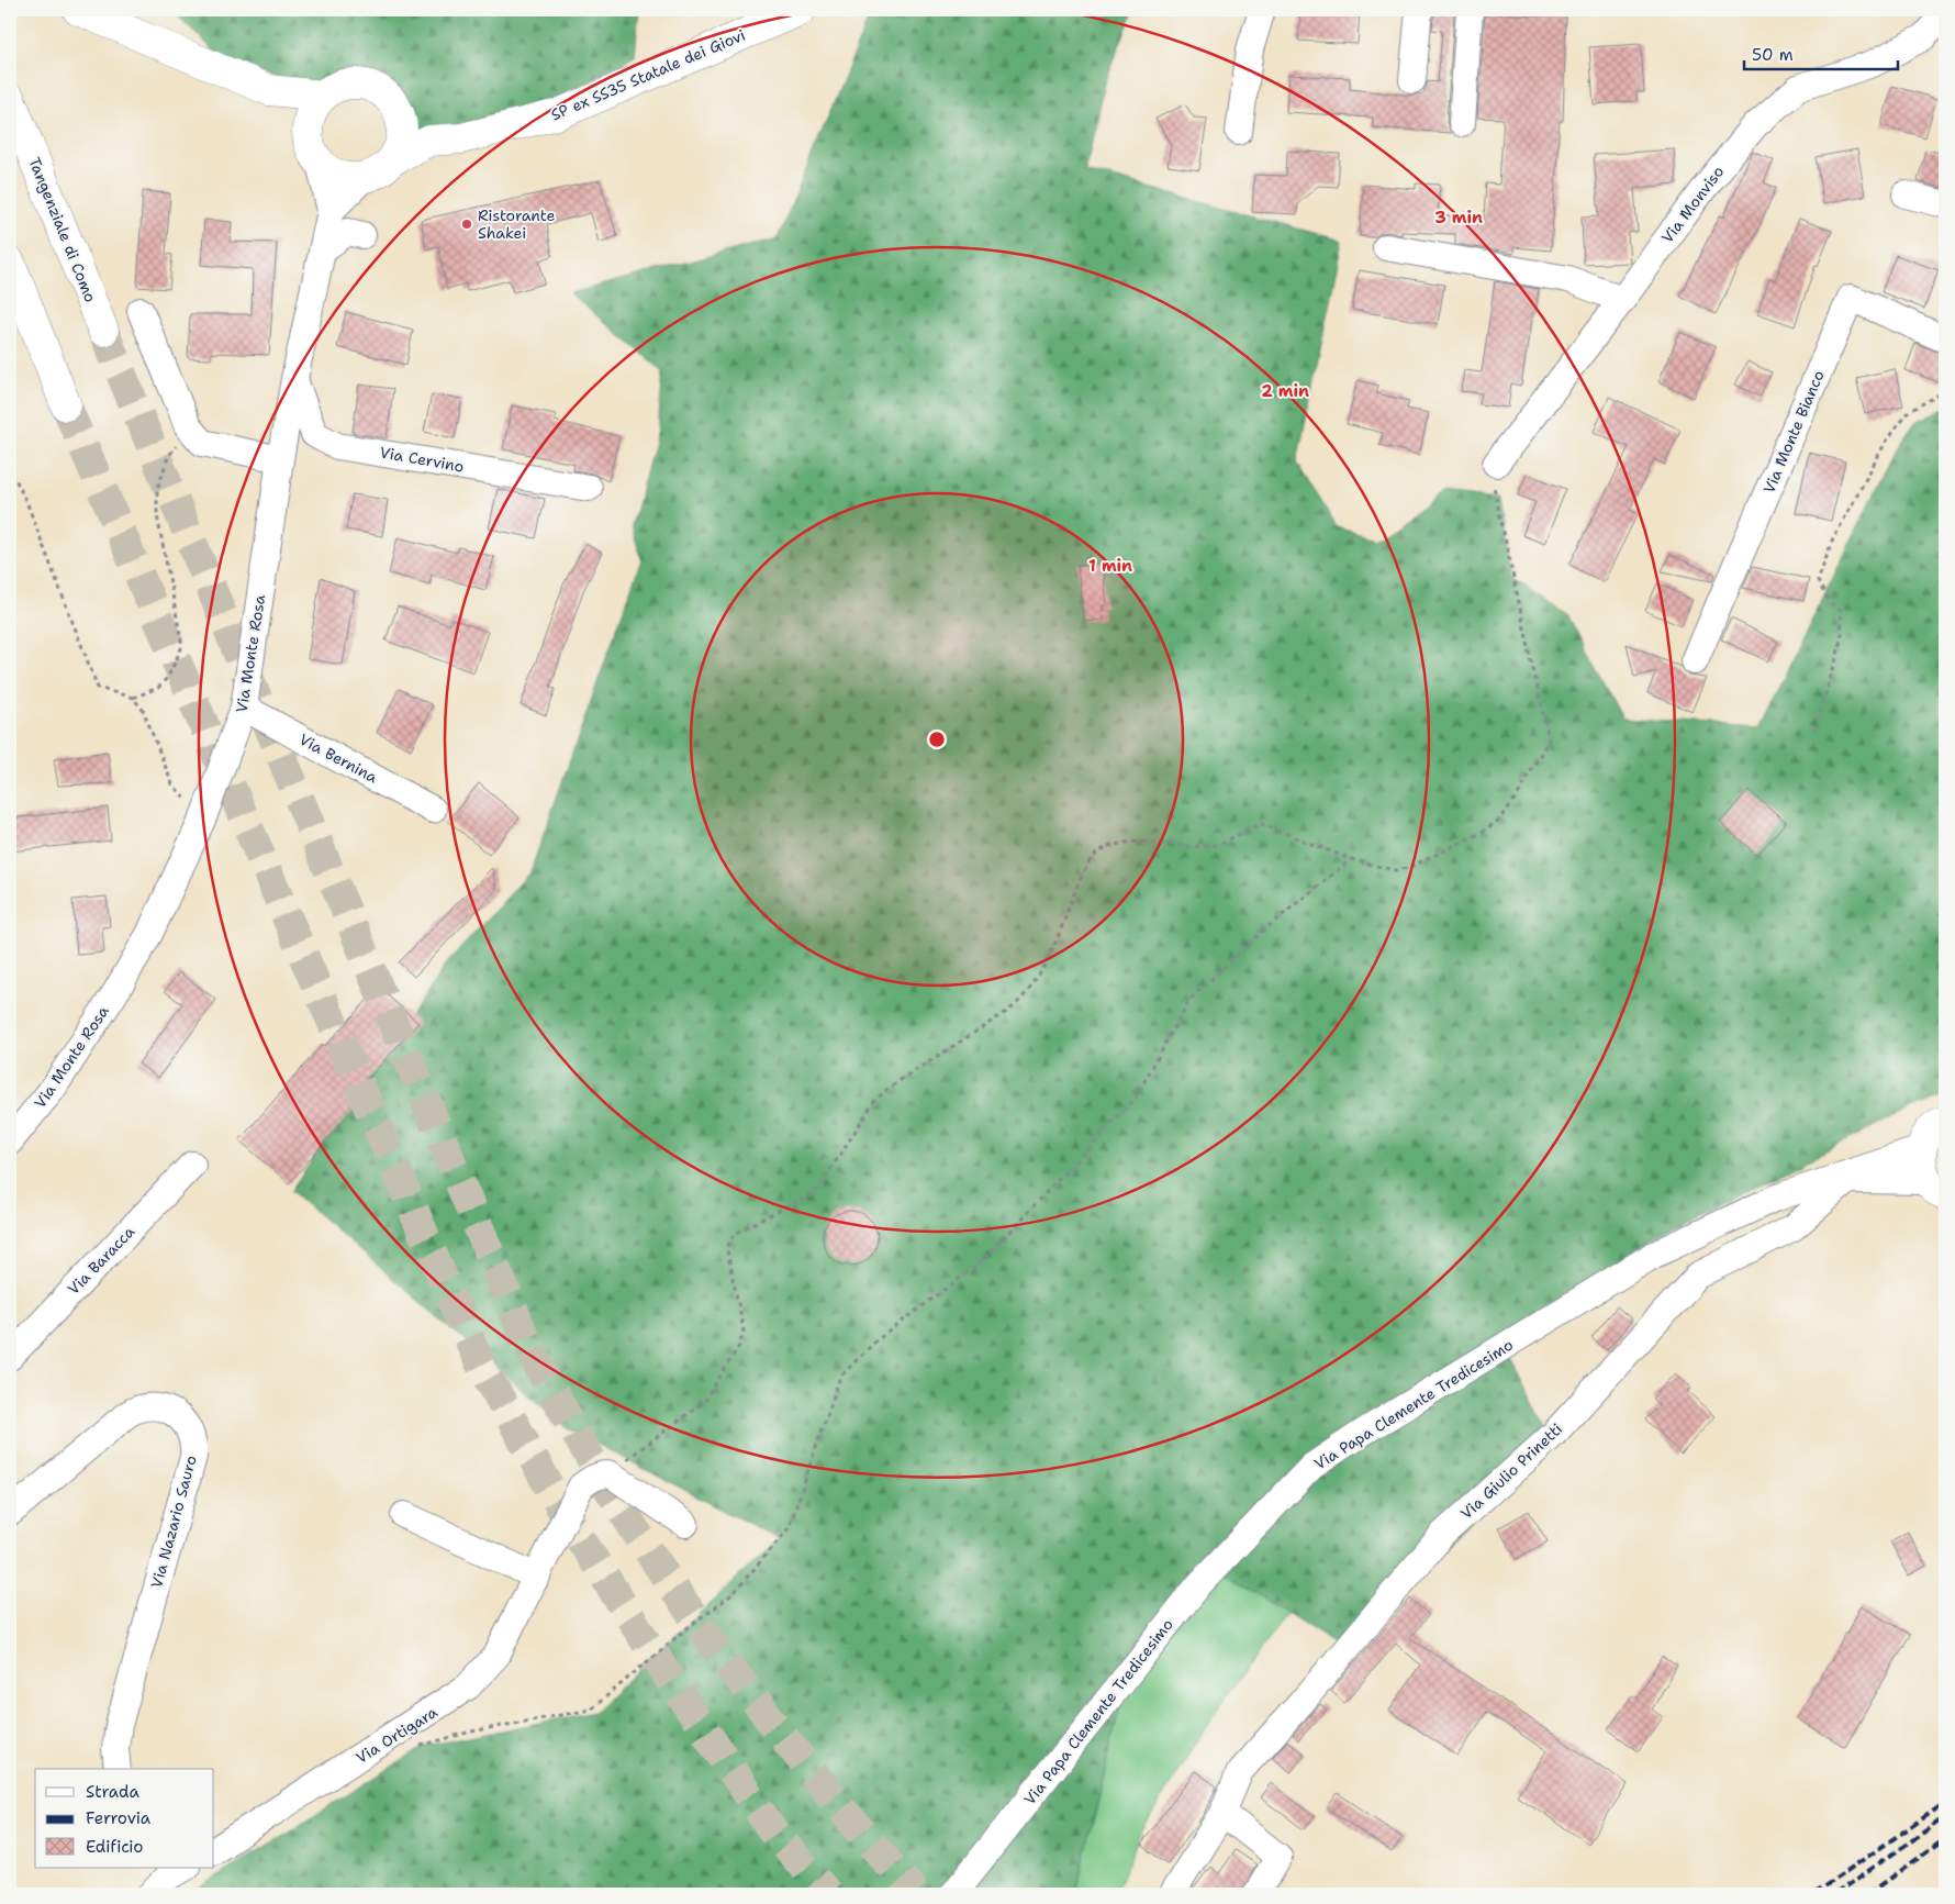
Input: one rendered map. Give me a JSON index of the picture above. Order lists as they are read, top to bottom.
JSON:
{
  "streets": {
    "main road": ["SP ex SS35 Statale dei Giovi", "Tangenziale di Como"],
    "street": [
      "Via Monviso",
      "Via Monte Bianco",
      "Via Cervino",
      "Via Monte Rosa",
      "Via Bernina",
      "Via Baracca",
      "Via Papa Clemente Tredicesimo",
      "Via Giulio Prinetti",
      "Via Nazario Sauro",
      "Via Ortigara"
    ]
  },
  "crossings": [
    ["SP ex SS35 Statale dei Giovi", "Via Monte Rosa"],
    ["Via Cervino", "Via Monte Rosa"],
    ["Via Monte Rosa", "Via Bernina"],
    ["Via Papa Clemente Tredicesimo", "Via Giulio Prinetti"]
  ],
  "places": ["Ristorante Shakei"],
  "legend": ["Strada", "Ferrovia", "Edificio"],
  "scale_bar": "50 m",
  "rings": ["3 min", "2 min", "1 min"]
}
